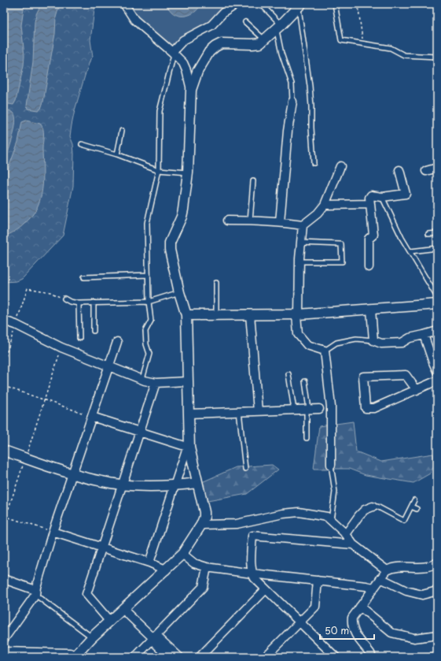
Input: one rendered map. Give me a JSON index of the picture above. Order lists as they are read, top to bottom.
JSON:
{
  "scale_bar": "50 m"
}
